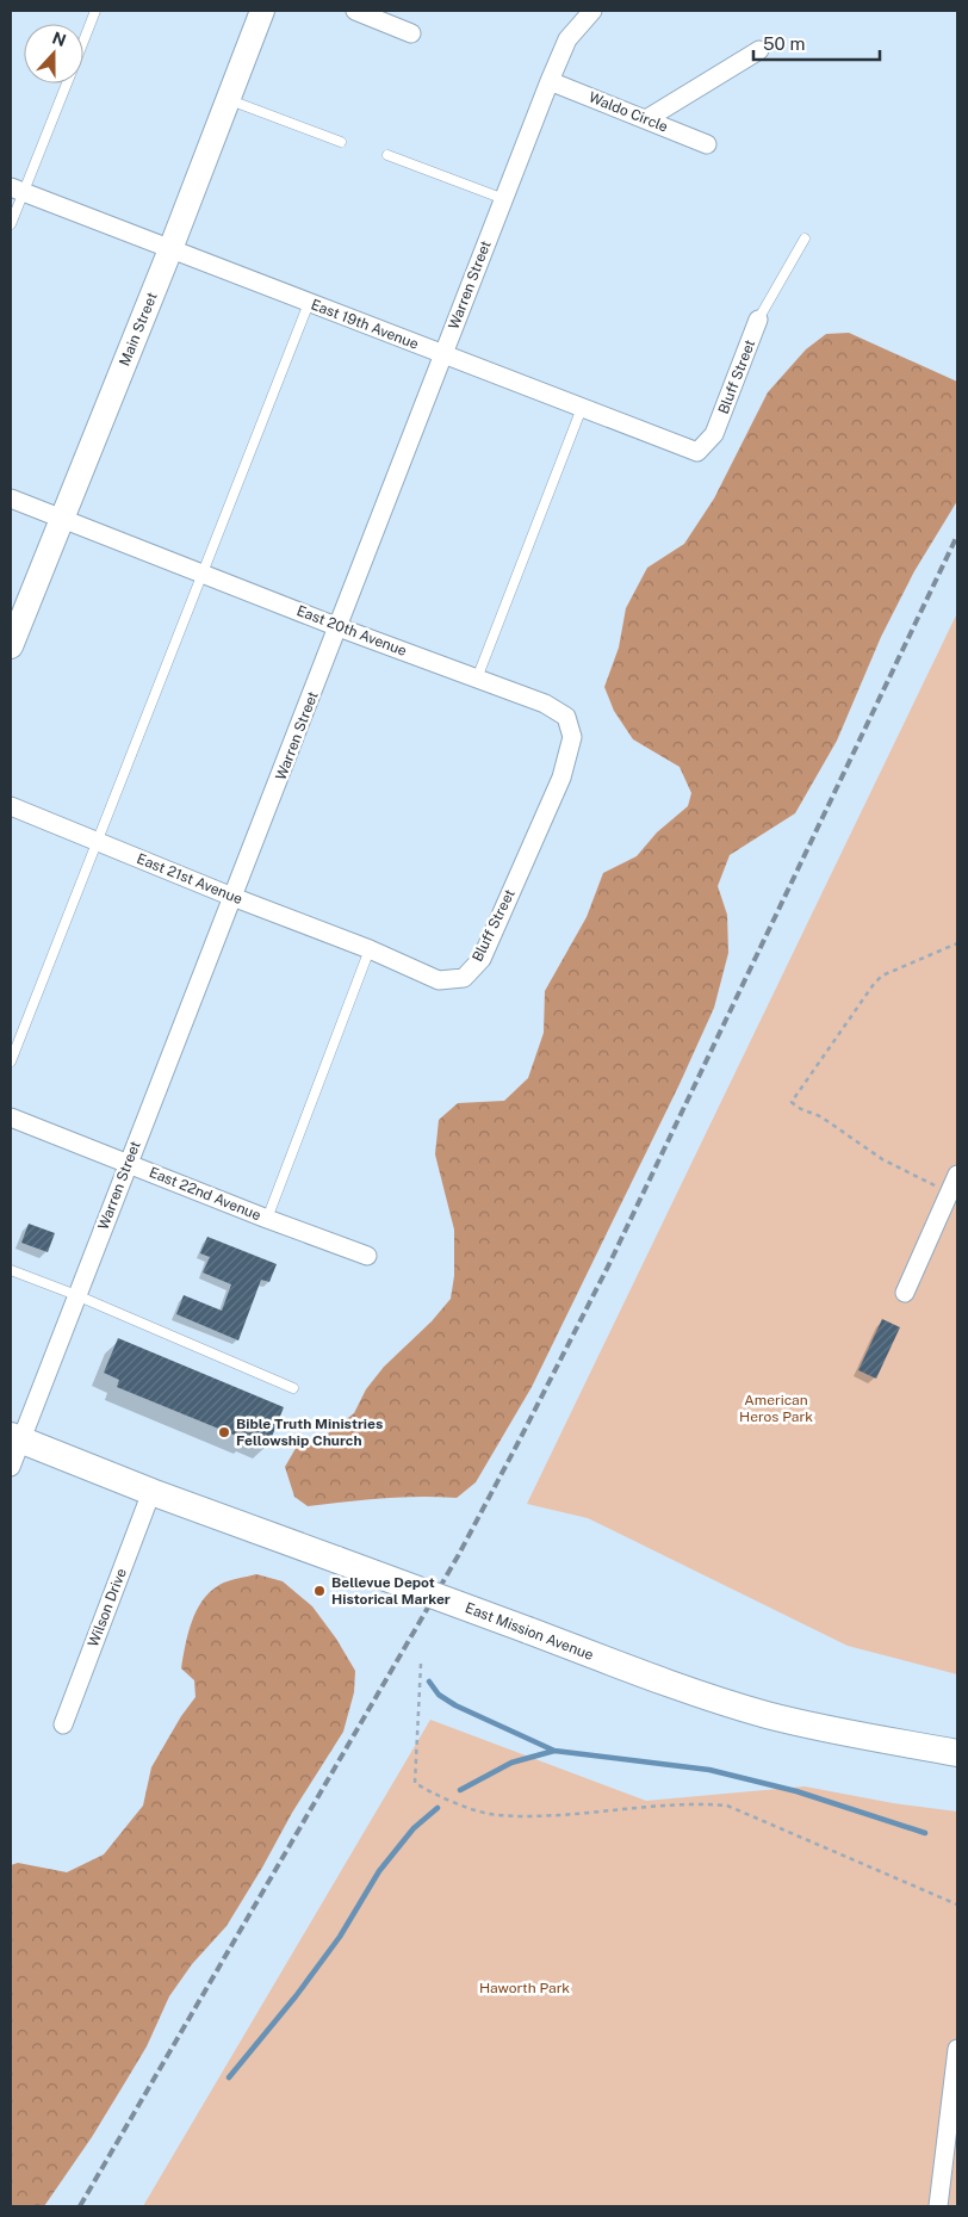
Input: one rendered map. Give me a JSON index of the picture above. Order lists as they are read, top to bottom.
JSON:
{
  "streets": {
    "main road": ["East Mission Avenue"],
    "street": [
      "Waldo Circle",
      "Warren Street",
      "East 19th Avenue",
      "Main Street",
      "Bluff Street",
      "East 20th Avenue",
      "East 21st Avenue",
      "East 22nd Avenue",
      "Wilson Drive"
    ]
  },
  "crossings": [
    ["Waldo Circle", "Warren Street"],
    ["Warren Street", "East 19th Avenue"],
    ["Warren Street", "East 20th Avenue"],
    ["Warren Street", "East 21st Avenue"],
    ["Warren Street", "East 22nd Avenue"],
    ["Warren Street", "East Mission Avenue"],
    ["East 19th Avenue", "Main Street"],
    ["East 19th Avenue", "Bluff Street"],
    ["Main Street", "East 20th Avenue"],
    ["Bluff Street", "East 20th Avenue"],
    ["Bluff Street", "East 21st Avenue"],
    ["Wilson Drive", "East Mission Avenue"]
  ],
  "parks": ["American Heros Park", "Haworth Park"],
  "places": ["Bible Truth Ministries Fellowship Church", "Bellevue Depot Historical Marker"],
  "scale_bar": "50 m",
  "north": "top"
}
